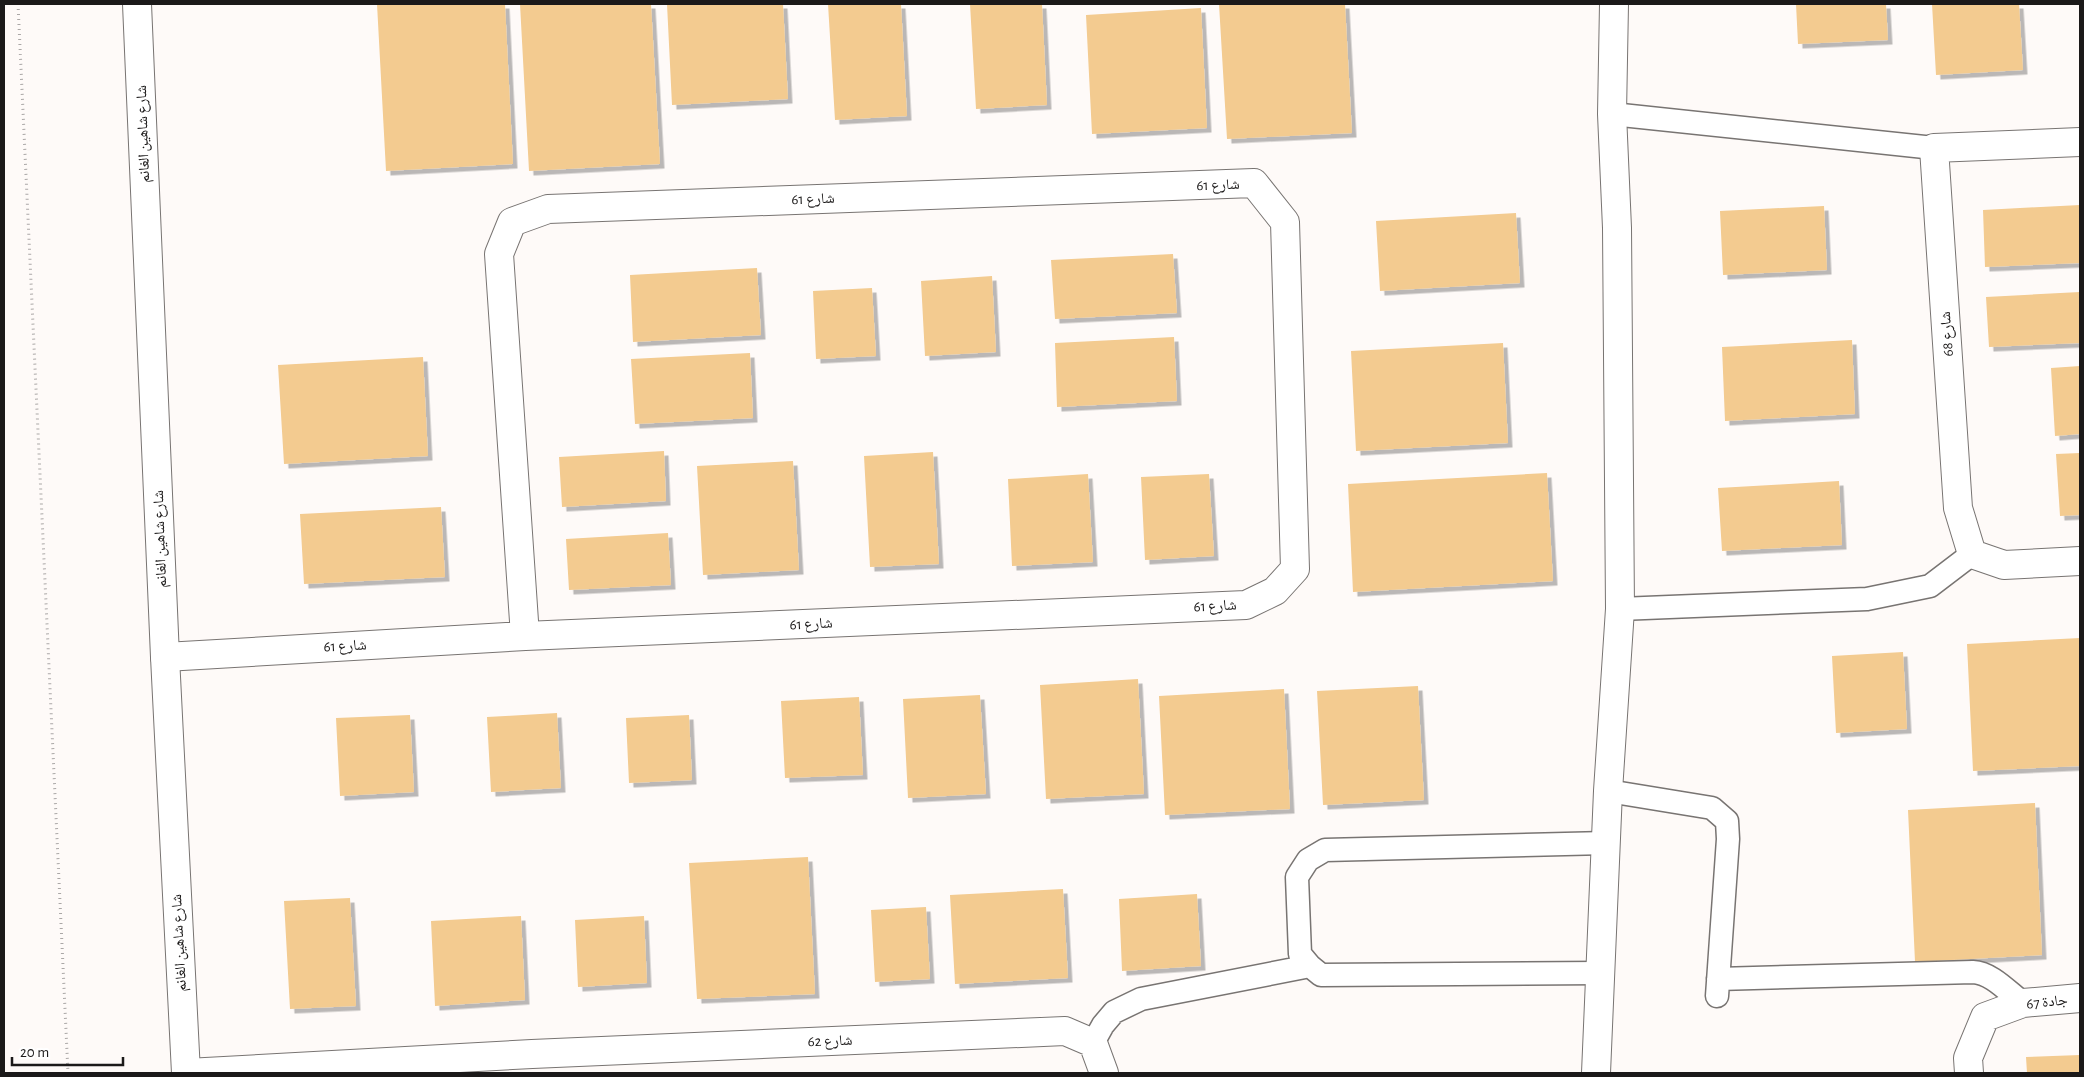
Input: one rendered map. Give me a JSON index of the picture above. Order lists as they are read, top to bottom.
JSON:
{
  "streets": {
    "street": [
      "شارع شاهين الغانم",
      "شارع 61",
      "شارع 68",
      "جادة 67",
      "شارع 62"
    ]
  },
  "crossings": [
    ["شارع شاهين الغانم", "شارع 61"],
    ["شارع شاهين الغانم", "شارع 62"]
  ],
  "scale_bar": "20 m"
}
